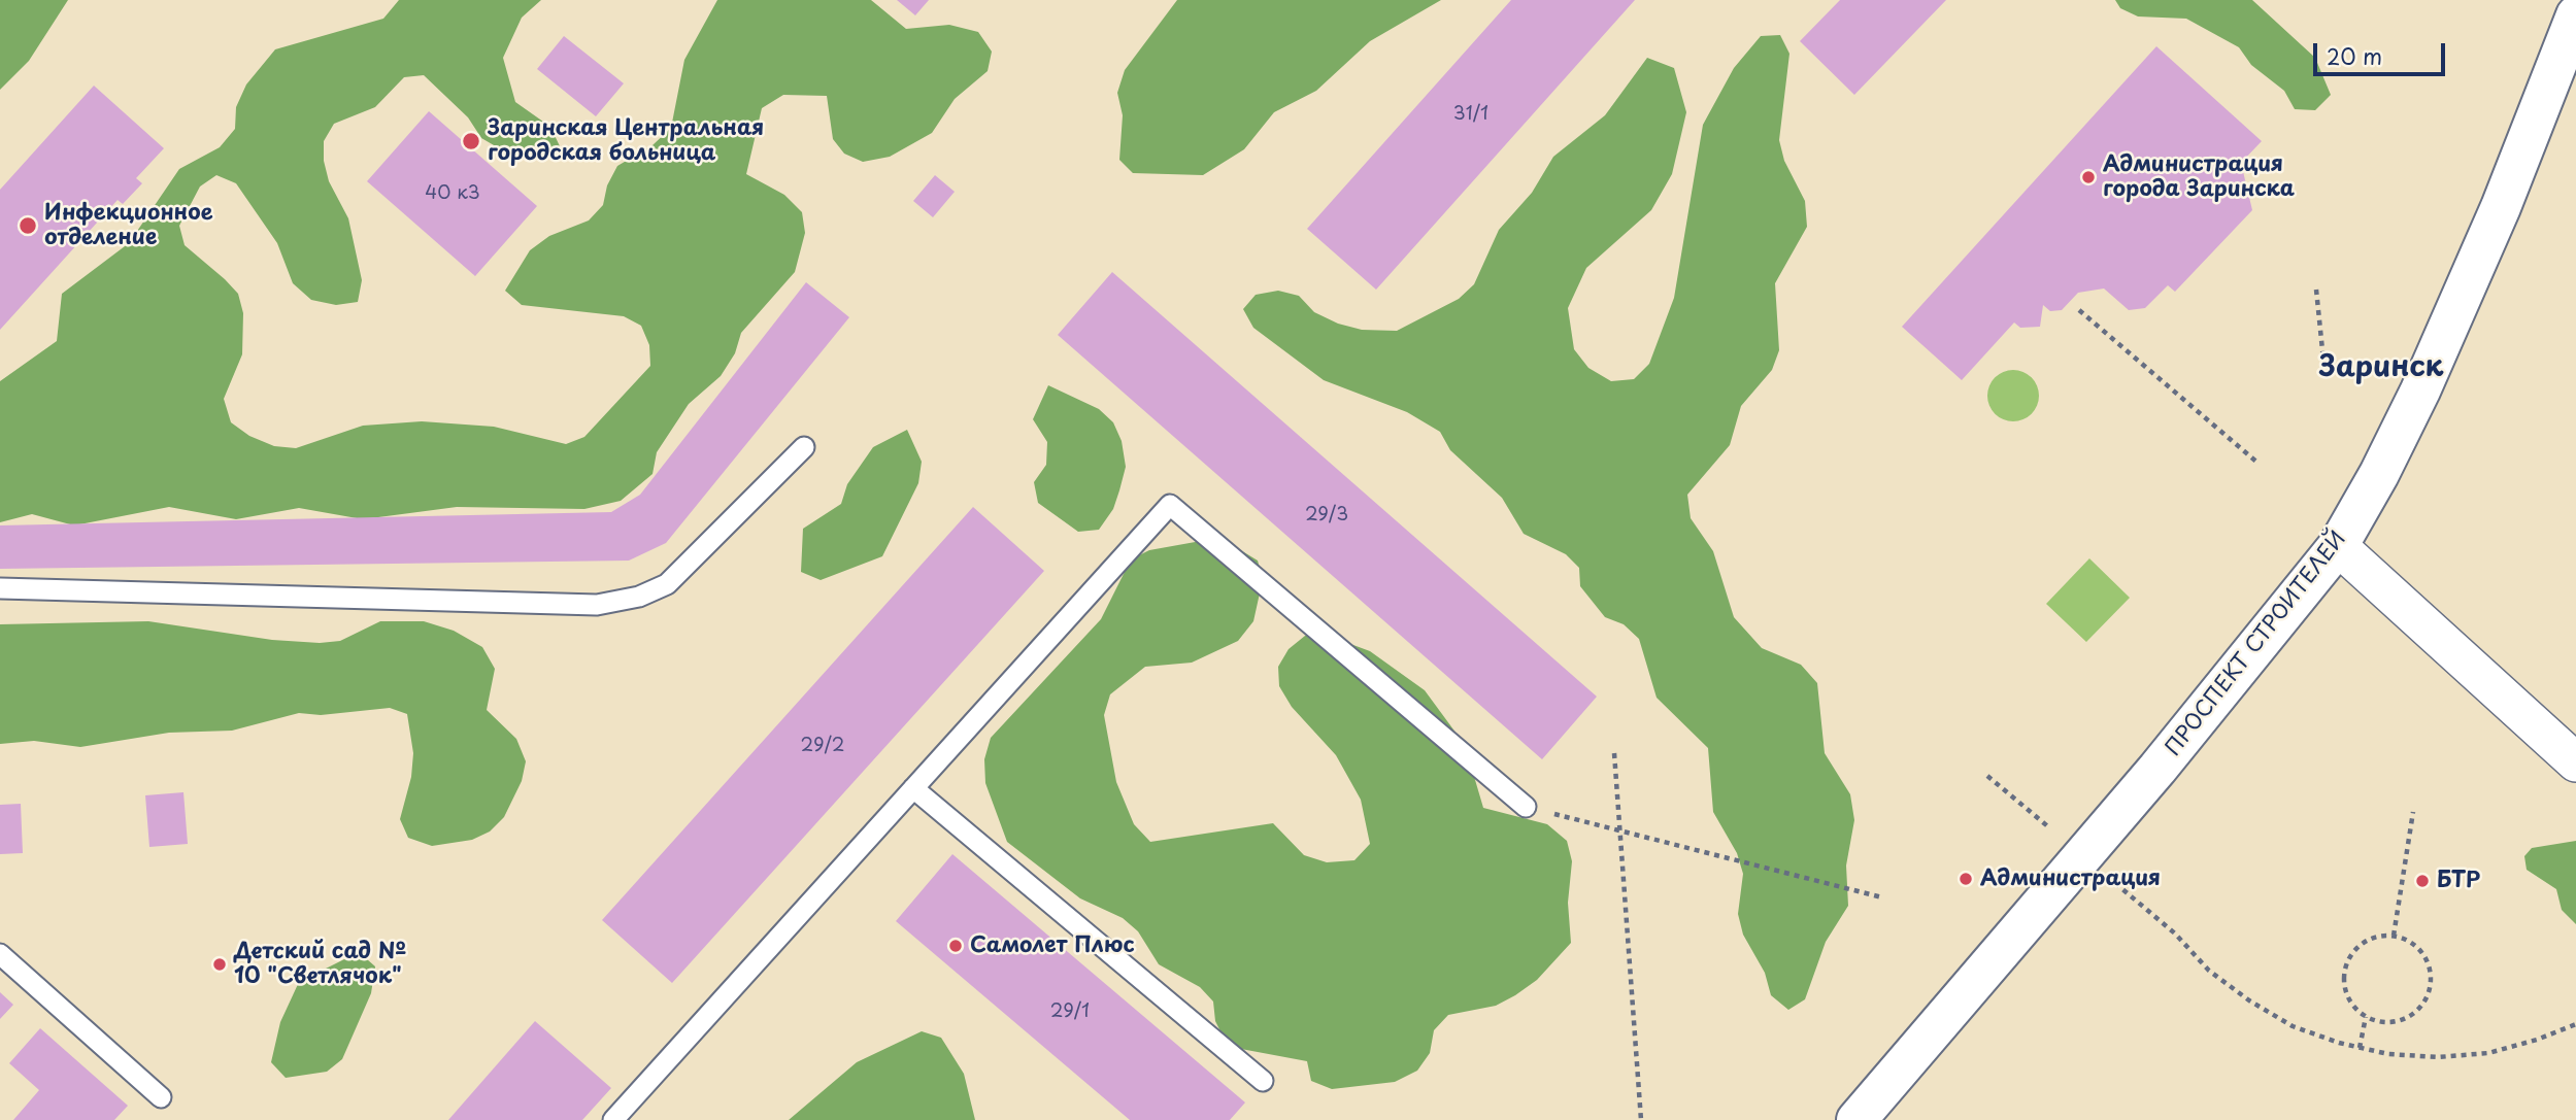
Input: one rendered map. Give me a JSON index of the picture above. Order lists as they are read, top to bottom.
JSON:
{
  "streets": {
    "street": ["ПРОСПЕКТ СТРОИТЕЛЕЙ"]
  },
  "districts": ["Заринск"],
  "places": [
    "Заринская Центральная городская больница",
    "Администрация города Заринска",
    "Инфекционное отделение",
    "Администрация",
    "БТР",
    "Самолет Плюс",
    "Детский сад № 10 \"Светлячок\""
  ],
  "house_numbers": [
    "31/1",
    "40 к3",
    "29/3",
    "29/2",
    "29/1"
  ],
  "scale_bar": "20 m"
}
